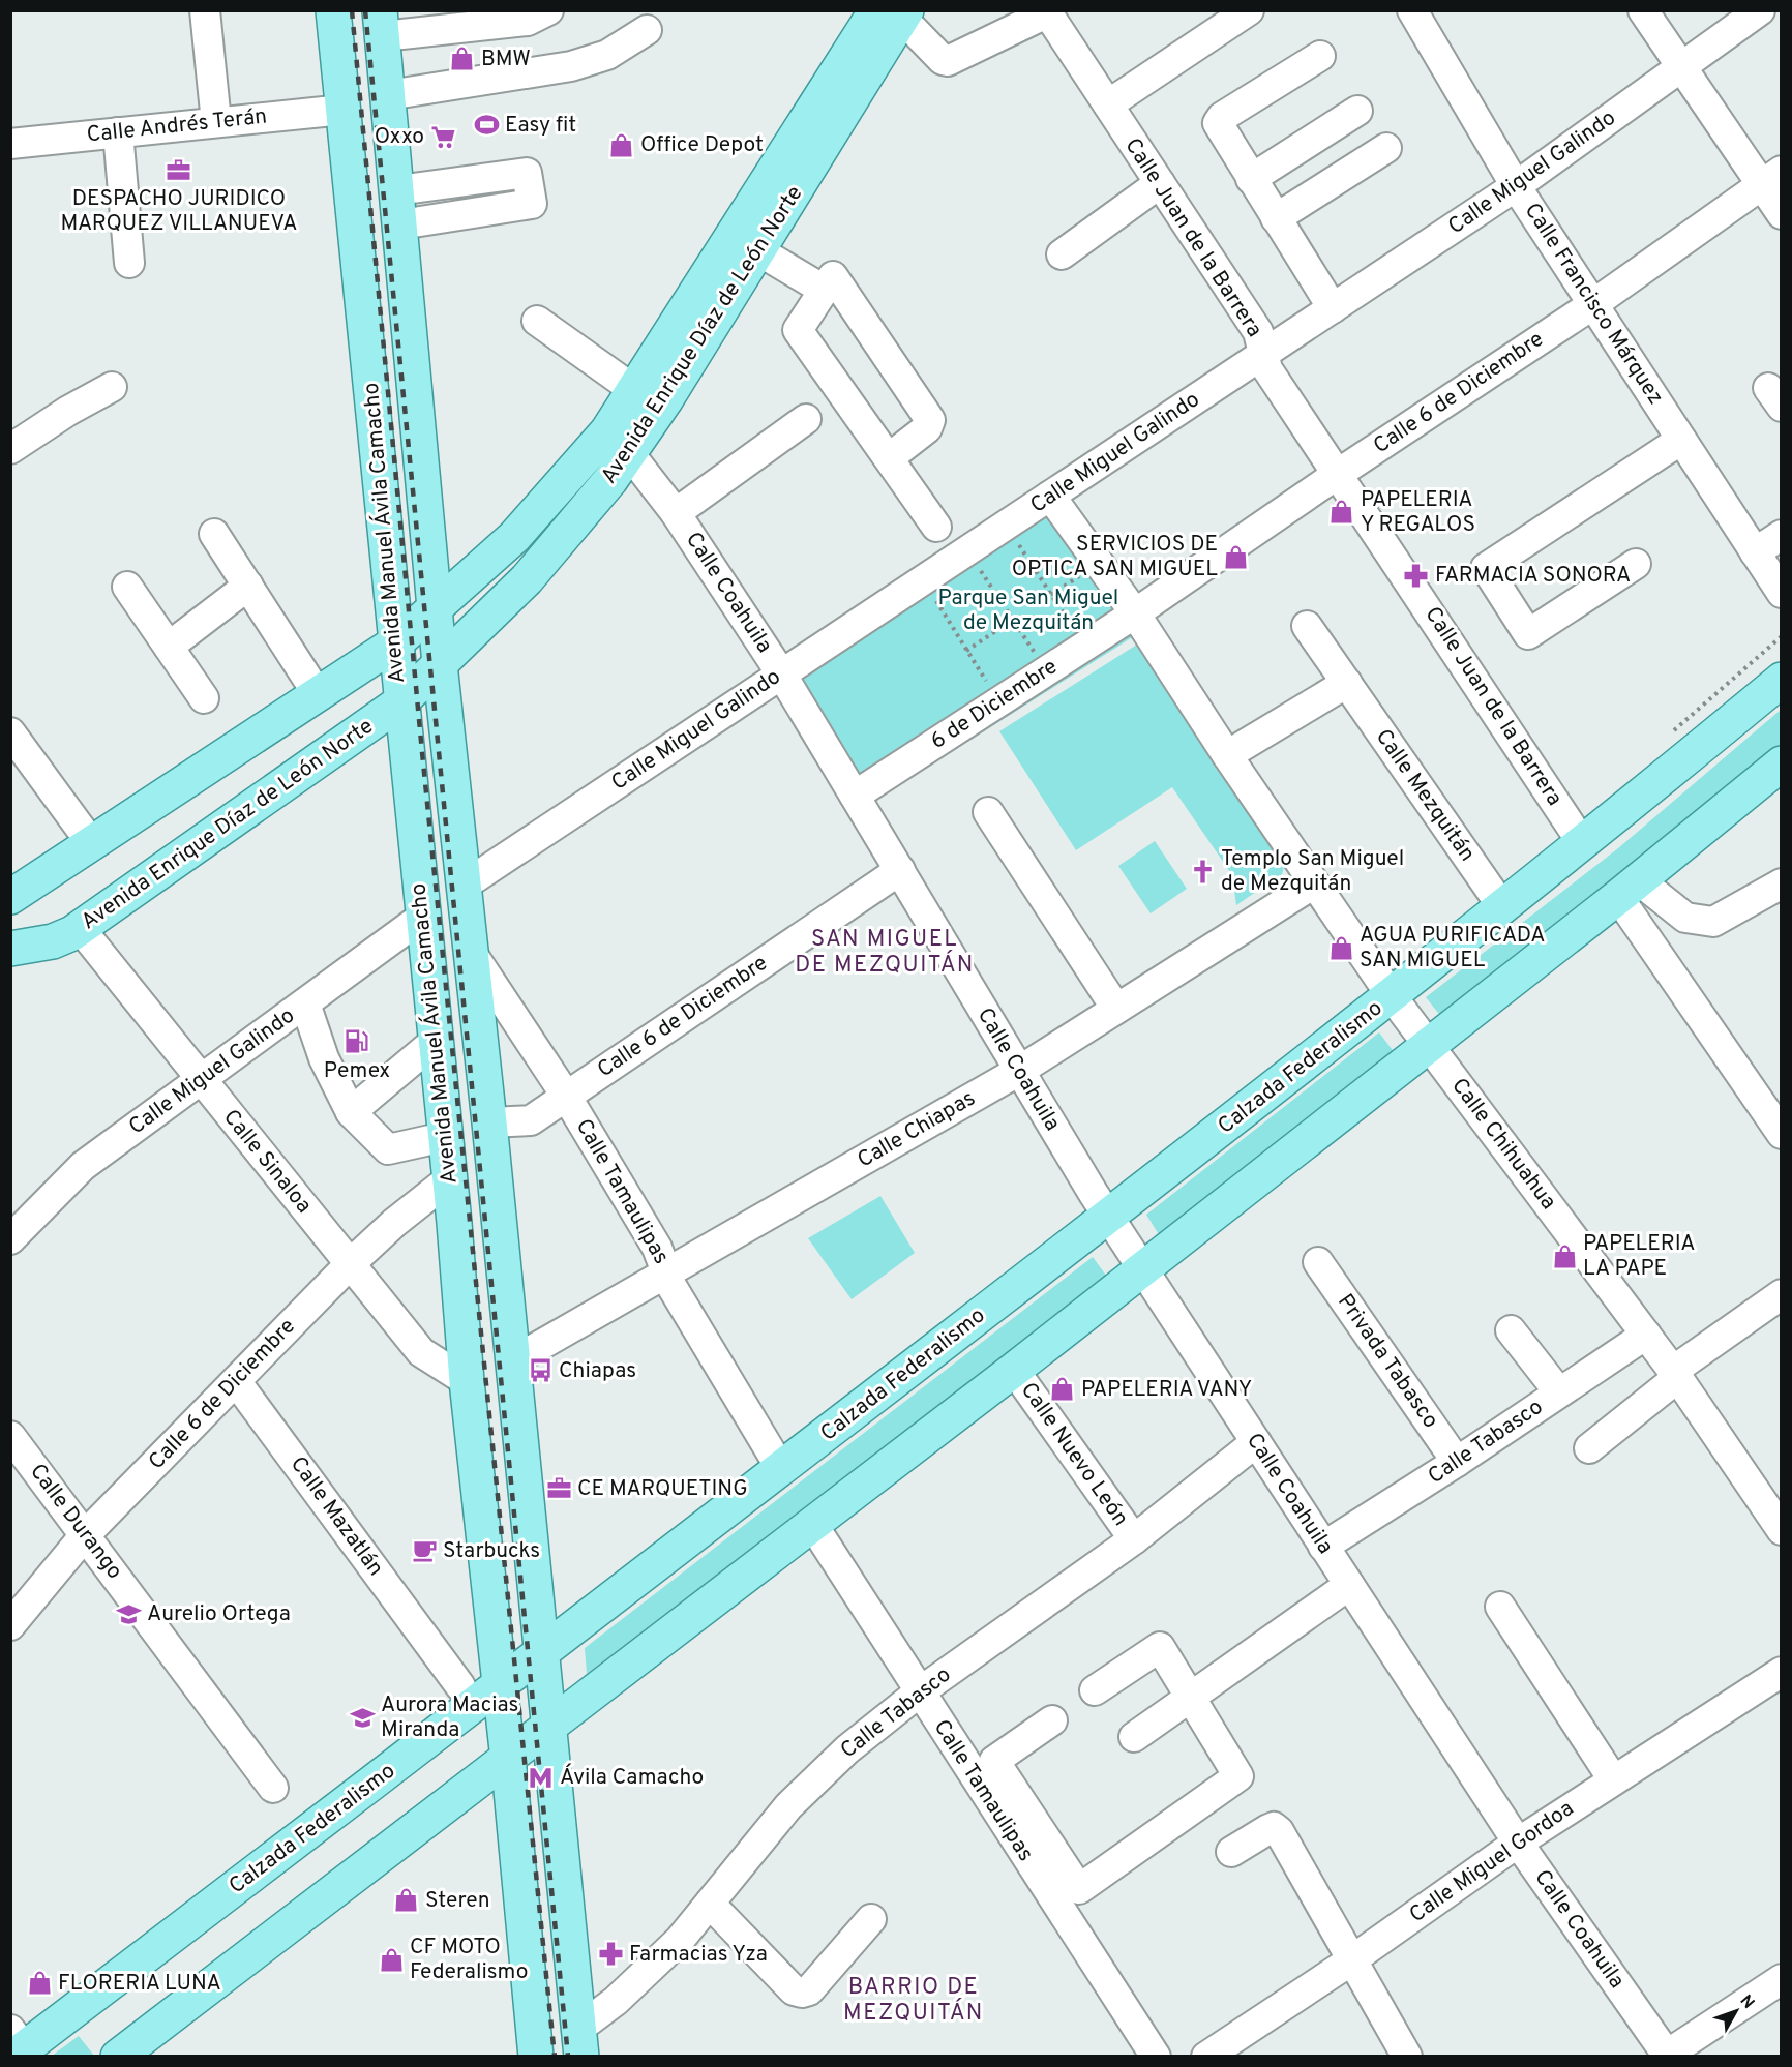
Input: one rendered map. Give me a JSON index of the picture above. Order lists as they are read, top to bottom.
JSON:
{
  "streets": {
    "main road": ["Avenida Enrique Díaz de León Norte", "Avenida Manuel Ávila Camacho", "Calzada Federalismo"],
    "street": [
      "Calle Andrés Terán",
      "Calle Miguel Galindo",
      "Calle Juan de la Barrera",
      "Calle Francisco Márquez",
      "Calle 6 de Diciembre",
      "Calle Coahuila",
      "6 de Diciembre",
      "Calle Mezquitán",
      "Calle Chiapas",
      "Calle Chihuahua",
      "Calle Sinaloa",
      "Calle Tamaulipas",
      "Privada Tabasco",
      "Calle Tabasco",
      "Calle Nuevo León",
      "Calle Mazatlán",
      "Calle Durango",
      "Calle Miguel Gordoa"
    ]
  },
  "crossings": [
    ["Calle Andrés Terán", "Avenida Manuel Ávila Camacho"],
    ["Calle Miguel Galindo", "Calle Juan de la Barrera"],
    ["Calle Miguel Galindo", "Calle Francisco Márquez"],
    ["Calle Miguel Galindo", "Avenida Manuel Ávila Camacho"],
    ["Calle Miguel Galindo", "Calle Coahuila"],
    ["Calle Miguel Galindo", "Calle Chihuahua"],
    ["Calle Miguel Galindo", "Calle Sinaloa"],
    ["Calle Juan de la Barrera", "Avenida Enrique Díaz de León Norte"],
    ["Calle Juan de la Barrera", "Calle 6 de Diciembre"],
    ["Calle Juan de la Barrera", "Calzada Federalismo"],
    ["Calle Francisco Márquez", "Calle 6 de Diciembre"],
    ["Avenida Enrique Díaz de León Norte", "Avenida Manuel Ávila Camacho"],
    ["Avenida Enrique Díaz de León Norte", "Calle Coahuila"],
    ["Avenida Enrique Díaz de León Norte", "Calle Sinaloa"],
    ["Calle 6 de Diciembre", "Avenida Manuel Ávila Camacho"],
    ["Calle 6 de Diciembre", "Calle Coahuila"],
    ["Calle 6 de Diciembre", "6 de Diciembre"],
    ["Calle 6 de Diciembre", "Calle Chihuahua"],
    ["Calle 6 de Diciembre", "Calle Sinaloa"],
    ["Calle 6 de Diciembre", "Calle Tamaulipas"],
    ["Calle 6 de Diciembre", "Calle Mazatlán"],
    ["Calle 6 de Diciembre", "Calle Durango"],
    ["Avenida Manuel Ávila Camacho", "Calzada Federalismo"],
    ["Avenida Manuel Ávila Camacho", "Calle Chiapas"],
    ["Avenida Manuel Ávila Camacho", "Calle Sinaloa"],
    ["Avenida Manuel Ávila Camacho", "Calle Tamaulipas"],
    ["Avenida Manuel Ávila Camacho", "Calle Tabasco"],
    ["Calle Coahuila", "6 de Diciembre"],
    ["Calle Coahuila", "Calzada Federalismo"],
    ["Calle Coahuila", "Calle Chiapas"],
    ["Calle Coahuila", "Calle Tabasco"],
    ["Calle Coahuila", "Calle Miguel Gordoa"],
    ["6 de Diciembre", "Calle Chihuahua"],
    ["Calle Mezquitán", "Calzada Federalismo"],
    ["Calzada Federalismo", "Calle Chihuahua"],
    ["Calzada Federalismo", "Calle Tamaulipas"],
    ["Calle Chiapas", "Calle Chihuahua"],
    ["Calle Chiapas", "Calle Tamaulipas"],
    ["Calle Chihuahua", "Calle Tabasco"],
    ["Calle Tamaulipas", "Calle Tabasco"],
    ["Privada Tabasco", "Calle Tabasco"],
    ["Calle Tabasco", "Calle Nuevo León"]
  ],
  "districts": ["SAN MIGUEL DE MEZQUITÁN", "BARRIO DE MEZQUITÁN"],
  "parks": ["Parque San Miguel de Mezquitán"],
  "places": {
    "shop": [
      "BMW",
      "Office Depot",
      "PAPELERIA Y REGALOS",
      "SERVICIOS DE OPTICA SAN MIGUEL",
      "AGUA PURIFICADA SAN MIGUEL",
      "PAPELERIA LA PAPE",
      "PAPELERIA VANY",
      "Steren",
      "CF MOTO Federalismo",
      "FLORERIA LUNA"
    ],
    "sports": ["Easy fit"],
    "supermarket": ["Oxxo"],
    "office": ["DESPACHO JURIDICO MARQUEZ VILLANUEVA", "CE MARQUETING"],
    "pharmacy": ["FARMACIA SONORA", "Farmacias Yza"],
    "church": ["Templo San Miguel de Mezquitán"],
    "fuel station": ["Pemex"],
    "bus stop": ["Chiapas"],
    "cafe": ["Starbucks"],
    "school or university": ["Aurelio Ortega", "Aurora Macias Miranda"],
    "metro station": ["Ávila Camacho"]
  },
  "north": "top right"
}
